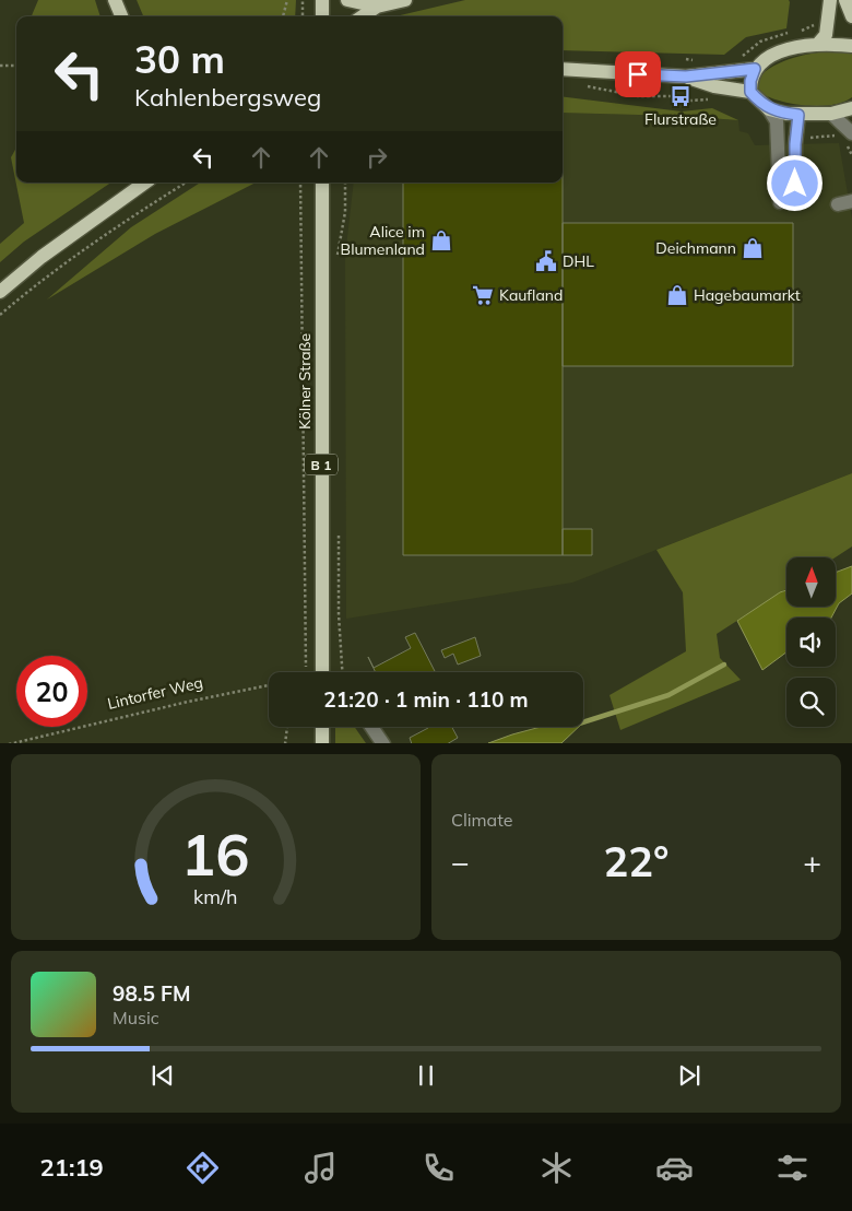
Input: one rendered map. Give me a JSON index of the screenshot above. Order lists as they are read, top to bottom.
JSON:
{
  "streets": {
    "main road": ["Kölner Straße", "B 1"],
    "path": ["Lintorfer Weg"]
  },
  "places": {
    "bus stop": ["Flurstraße"],
    "shop": ["Alice im Blumenland", "Deichmann", "Hagebaumarkt"],
    "public building": ["DHL"],
    "supermarket": ["Kaufland"]
  },
  "north": "top",
  "page": {
    "turn": ["30 m", "Kahlenbergsweg"],
    "limit": "20",
    "trip": "21:20 · 1 min · 110 m",
    "tile": "Climate",
    "heat": ["−", "22°", "+"],
    "song": ["98.5 FM", "Music"],
    "tabs": "21:19",
    "gauge": ["16", "km/h"]
  }
}
